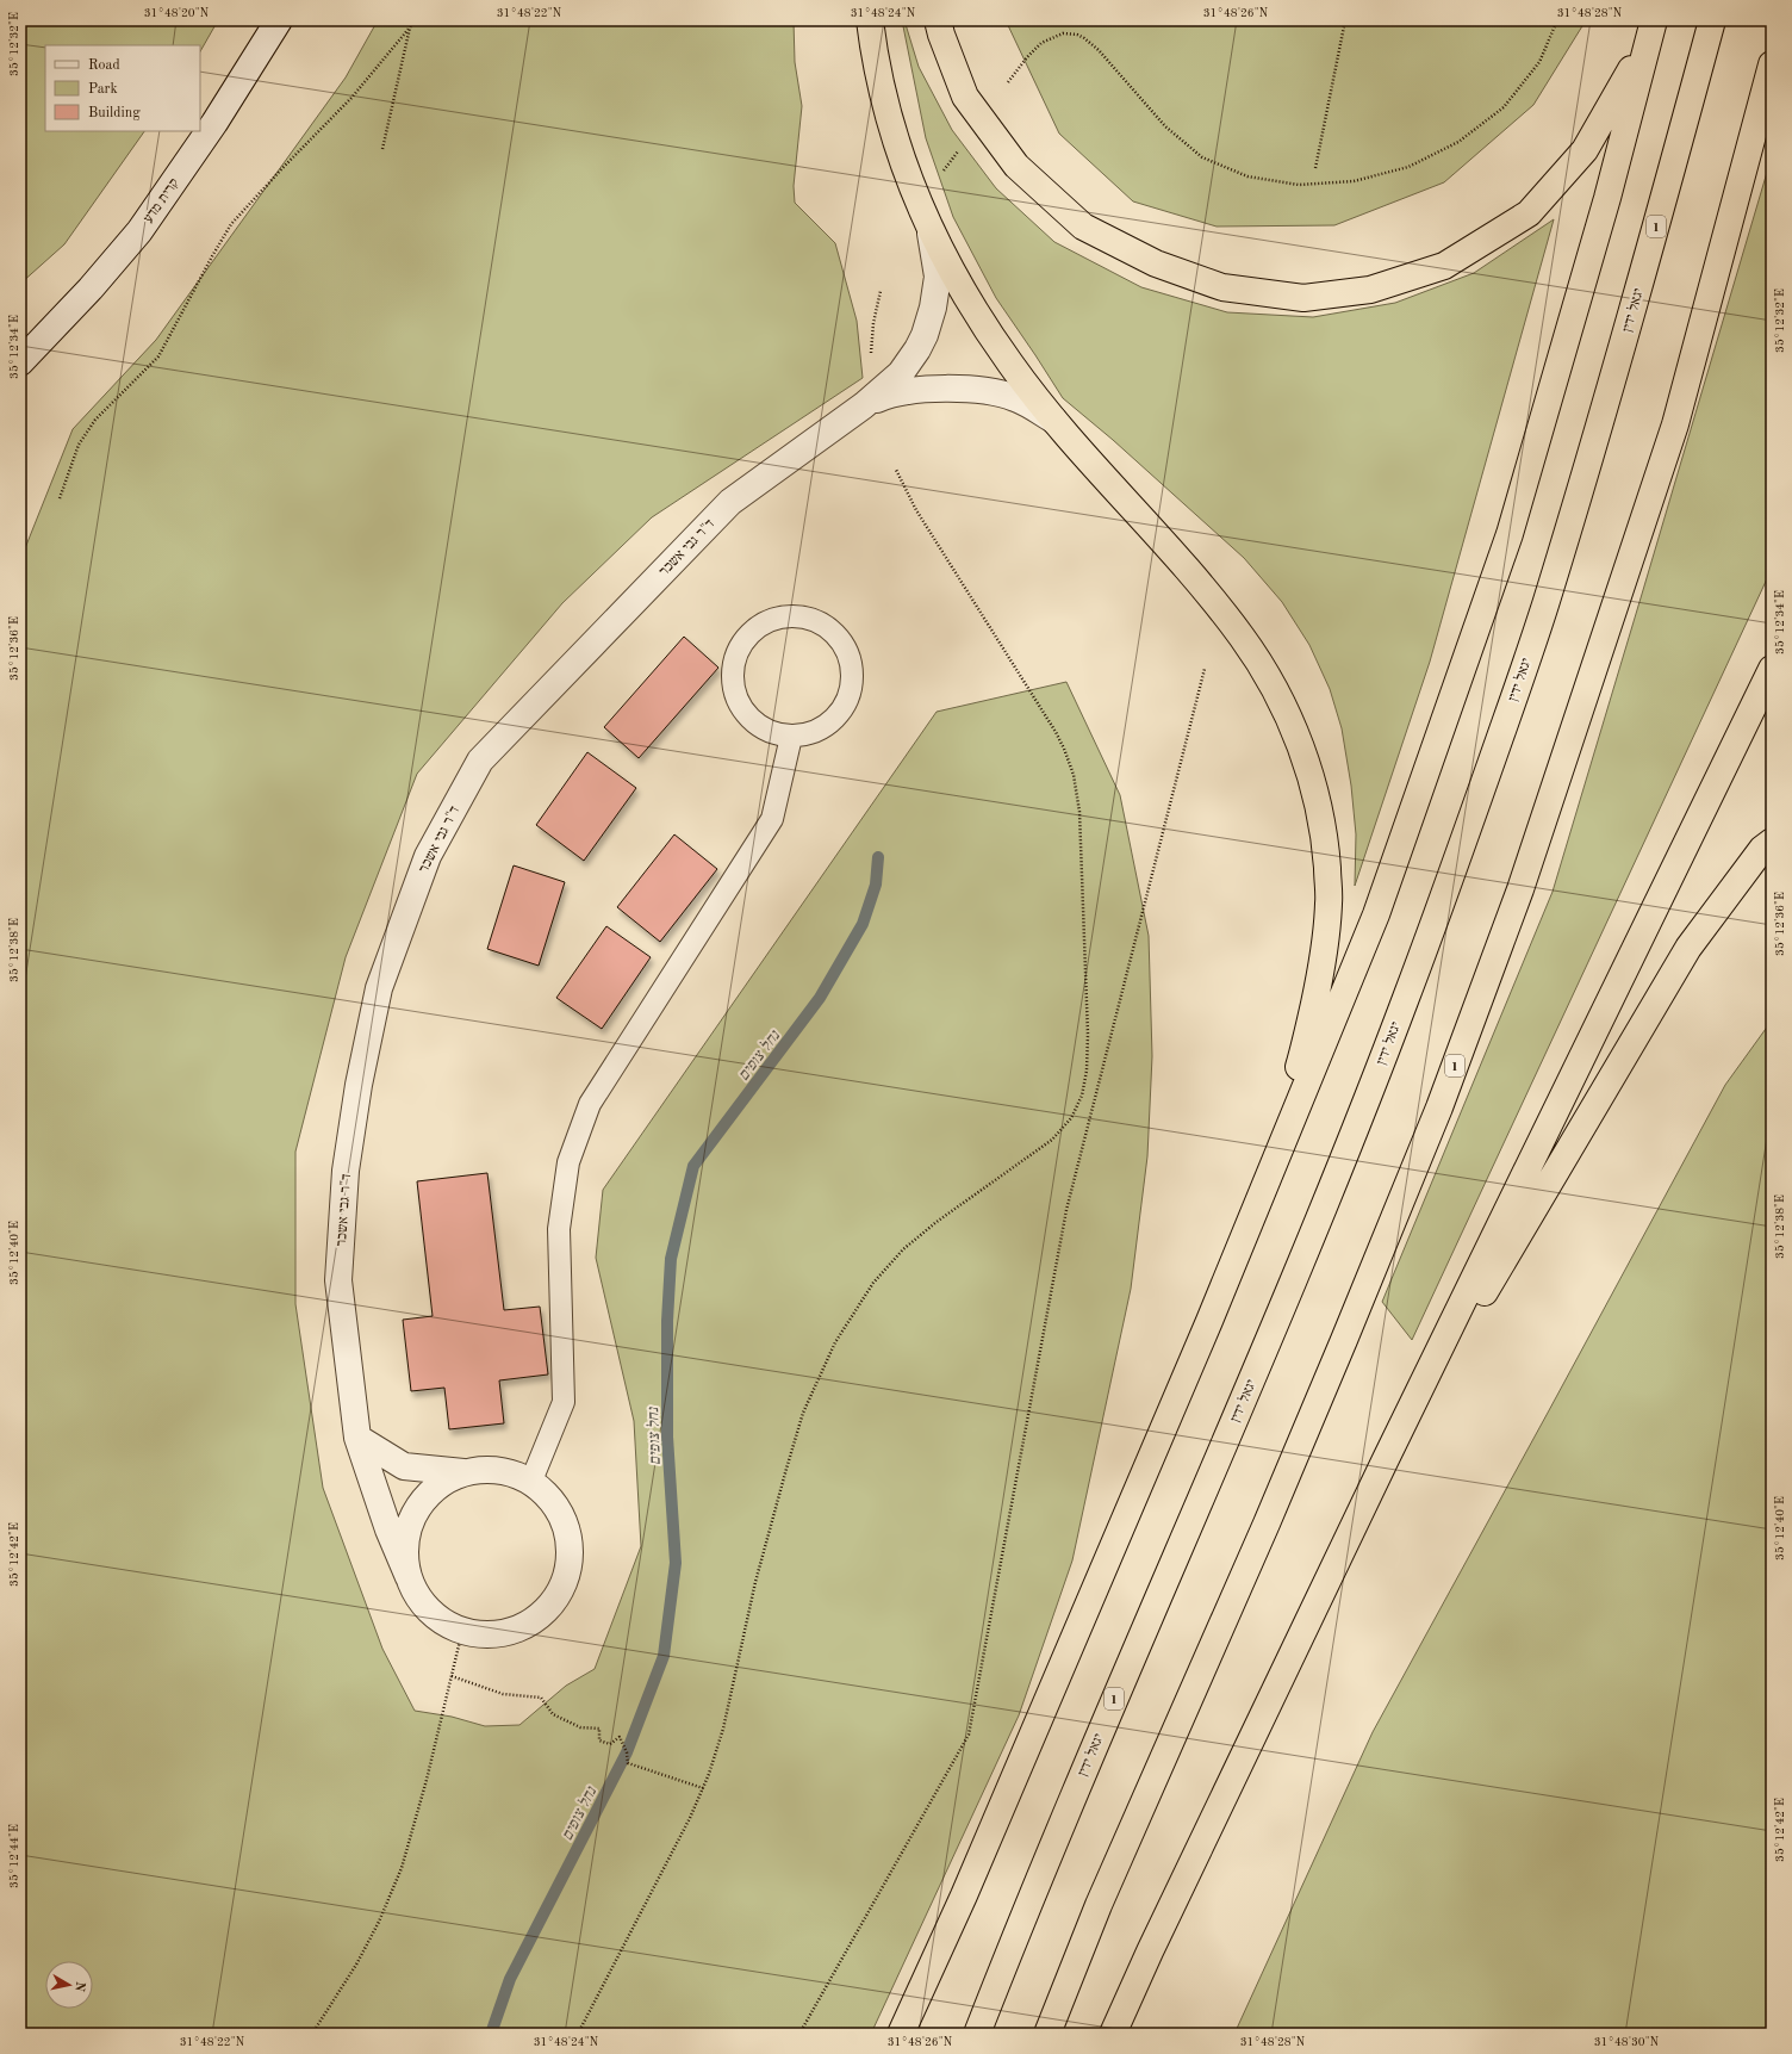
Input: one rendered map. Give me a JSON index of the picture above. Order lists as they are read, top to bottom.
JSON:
{
  "streets": {
    "highway": ["1", "יגאל ידין"],
    "street": ["קרית מדע", "ד\"ר גבי אשכר"]
  },
  "water": ["נחל צופים"],
  "legend": ["Road", "Park", "Building"],
  "north": "right",
  "coordinates": [
    "31°48'20\"N",
    "31°48'22\"N",
    "31°48'24\"N",
    "31°48'26\"N",
    "31°48'28\"N",
    "35°12'32\"E",
    "35°12'34\"E",
    "35°12'36\"E",
    "35°12'38\"E",
    "35°12'40\"E",
    "35°12'42\"E",
    "35°12'44\"E",
    "31°48'30\"N"
  ]
}
